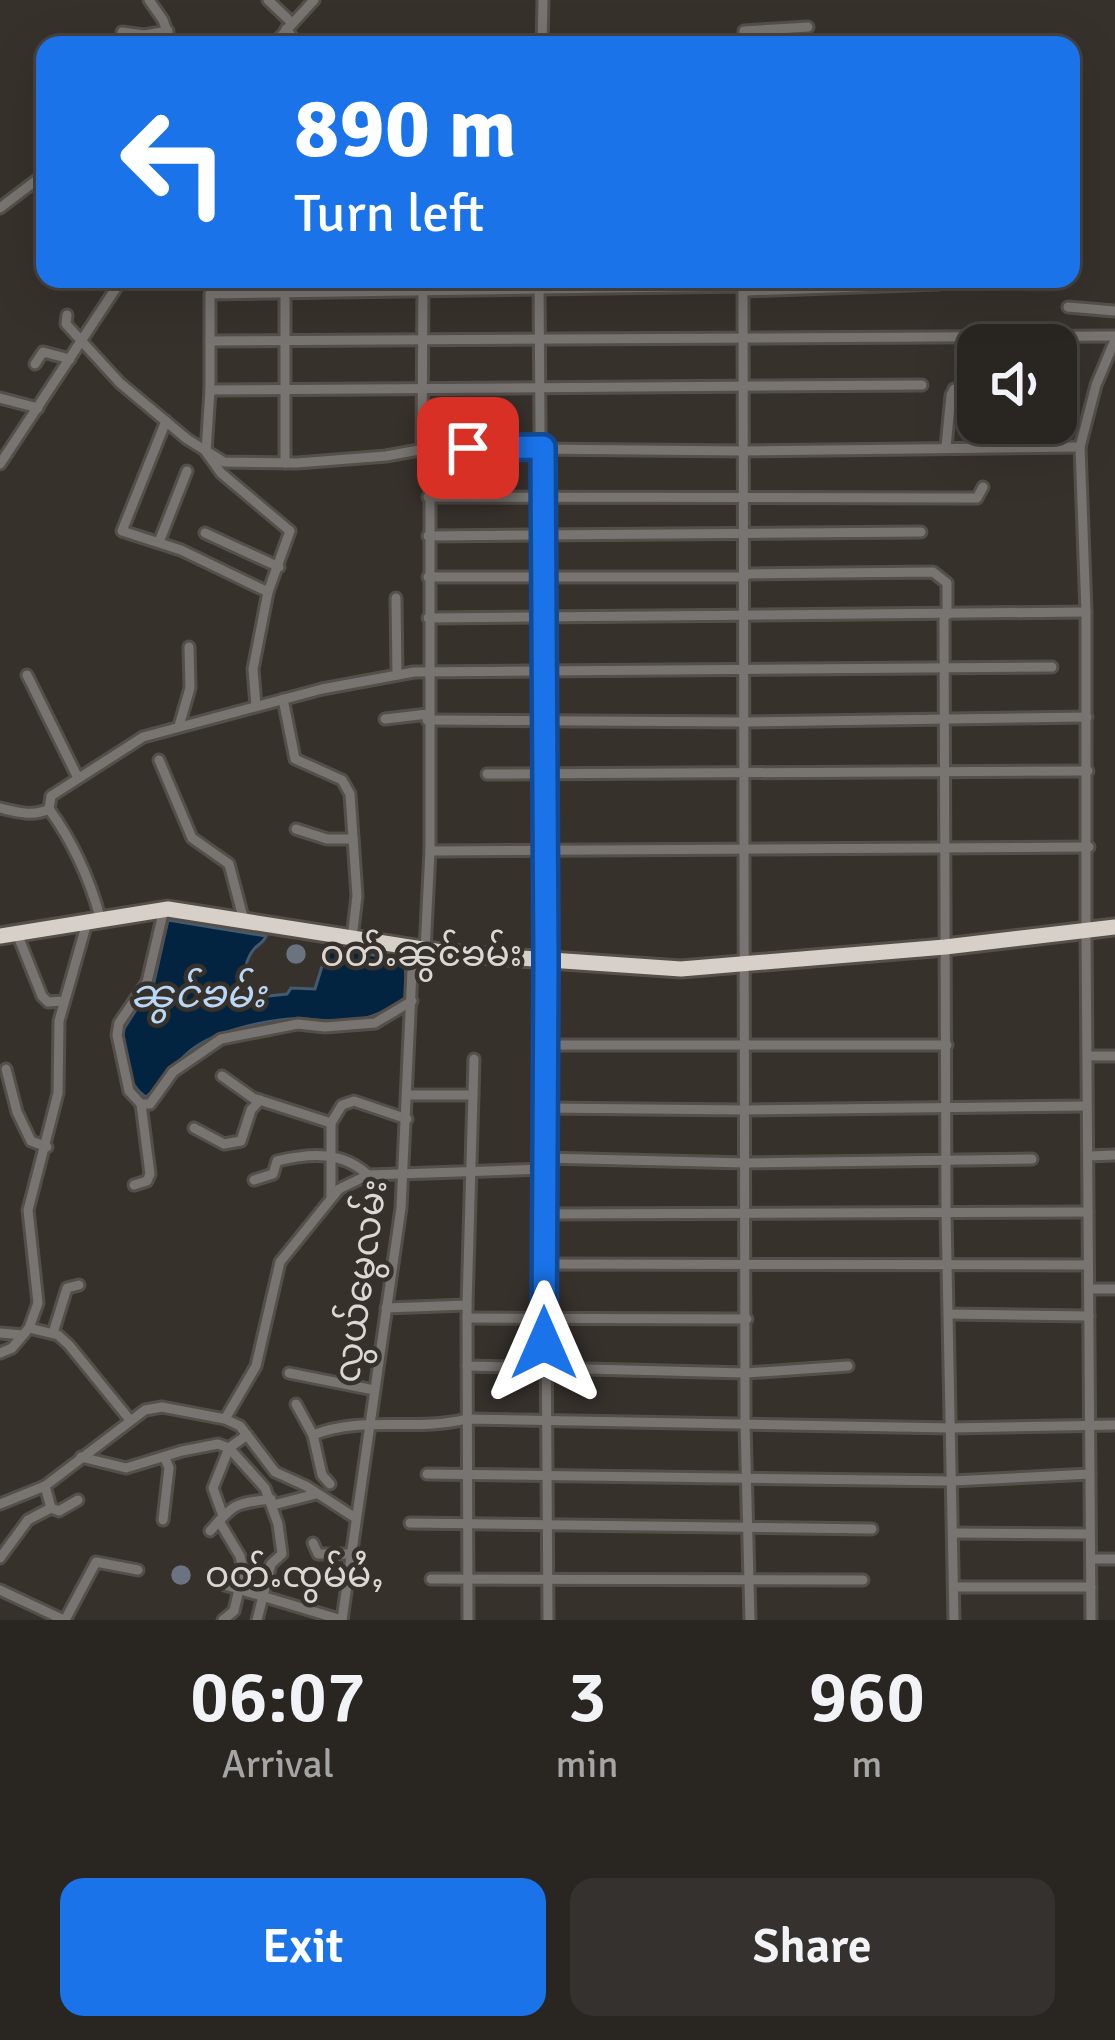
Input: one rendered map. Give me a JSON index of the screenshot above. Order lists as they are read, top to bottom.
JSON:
{
  "streets": {
    "street": ["လွယ်မွေလမ်း"]
  },
  "water": ["ၼွင်ၶမ်း"],
  "places": ["ဝတ်ႉၼွင်ၶမ်း", "ဝတ်ႉၸွမ်မႆႇ"],
  "page": {
    "turn": ["890 m", "Turn left"],
    "eta": [
      "06:07",
      "Arrival",
      "3",
      "min",
      "960",
      "m"
    ],
    "buttons": ["Exit", "Share"]
  }
}
